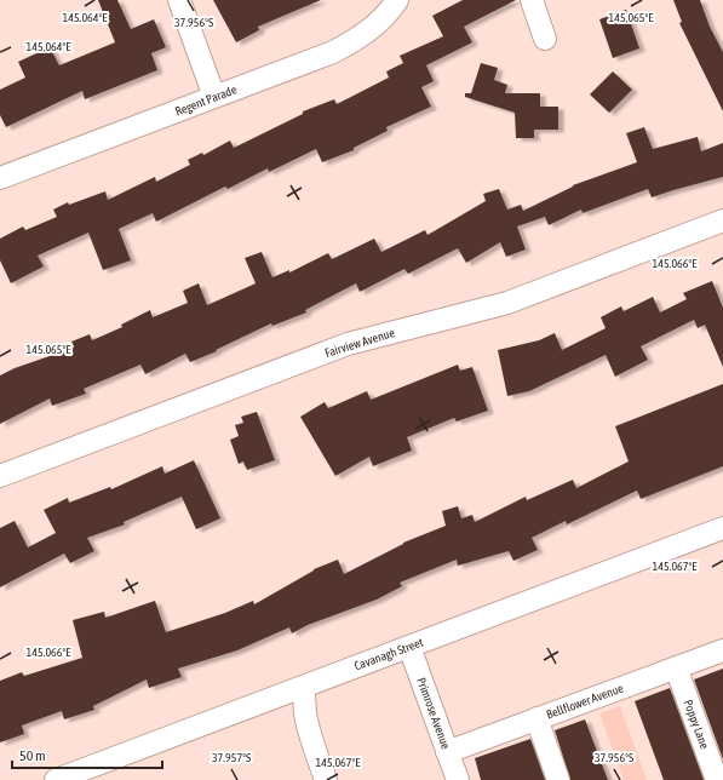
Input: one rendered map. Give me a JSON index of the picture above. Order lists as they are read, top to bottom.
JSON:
{
  "streets": {
    "street": [
      "Regent Parade",
      "Fairview Avenue",
      "Cavanagh Street",
      "Bellflower Avenue",
      "Primrose Avenue",
      "Poppy Lane"
    ]
  },
  "crossings": [
    ["Cavanagh Street", "Primrose Avenue"],
    ["Bellflower Avenue", "Primrose Avenue"],
    ["Bellflower Avenue", "Poppy Lane"]
  ],
  "scale_bar": "50 m",
  "coordinates": [
    "145.064°E",
    "145.065°E",
    "37.956°S",
    "145.066°E",
    "145.067°E",
    "37.957°S"
  ]
}
